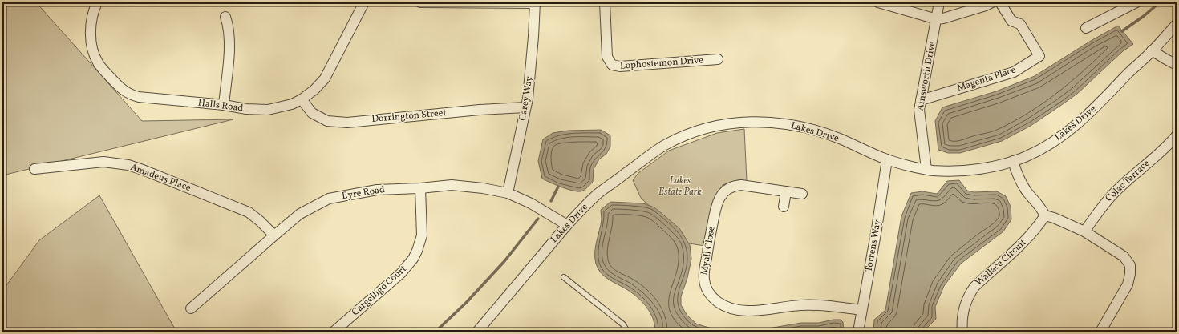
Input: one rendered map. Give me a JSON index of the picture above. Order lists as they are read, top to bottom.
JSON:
{
  "streets": {
    "street": [
      "Lophostemon Drive",
      "Ainsworth Drive",
      "Magenta Place",
      "Carey Way",
      "Halls Road",
      "Dorrington Street",
      "Lakes Drive",
      "Amadeus Place",
      "Colac Terrace",
      "Eyre Road",
      "Torrens Way",
      "Myall Close",
      "Wallace Circuit",
      "Cargelligo Court"
    ]
  },
  "crossings": [
    ["Ainsworth Drive", "Magenta Place"],
    ["Ainsworth Drive", "Lakes Drive"],
    ["Carey Way", "Dorrington Street"],
    ["Carey Way", "Eyre Road"],
    ["Halls Road", "Dorrington Street"],
    ["Lakes Drive", "Eyre Road"],
    ["Lakes Drive", "Torrens Way"],
    ["Amadeus Place", "Eyre Road"],
    ["Eyre Road", "Cargelligo Court"],
    ["Torrens Way", "Myall Close"]
  ],
  "parks": ["Lakes Estate Park"]
}
